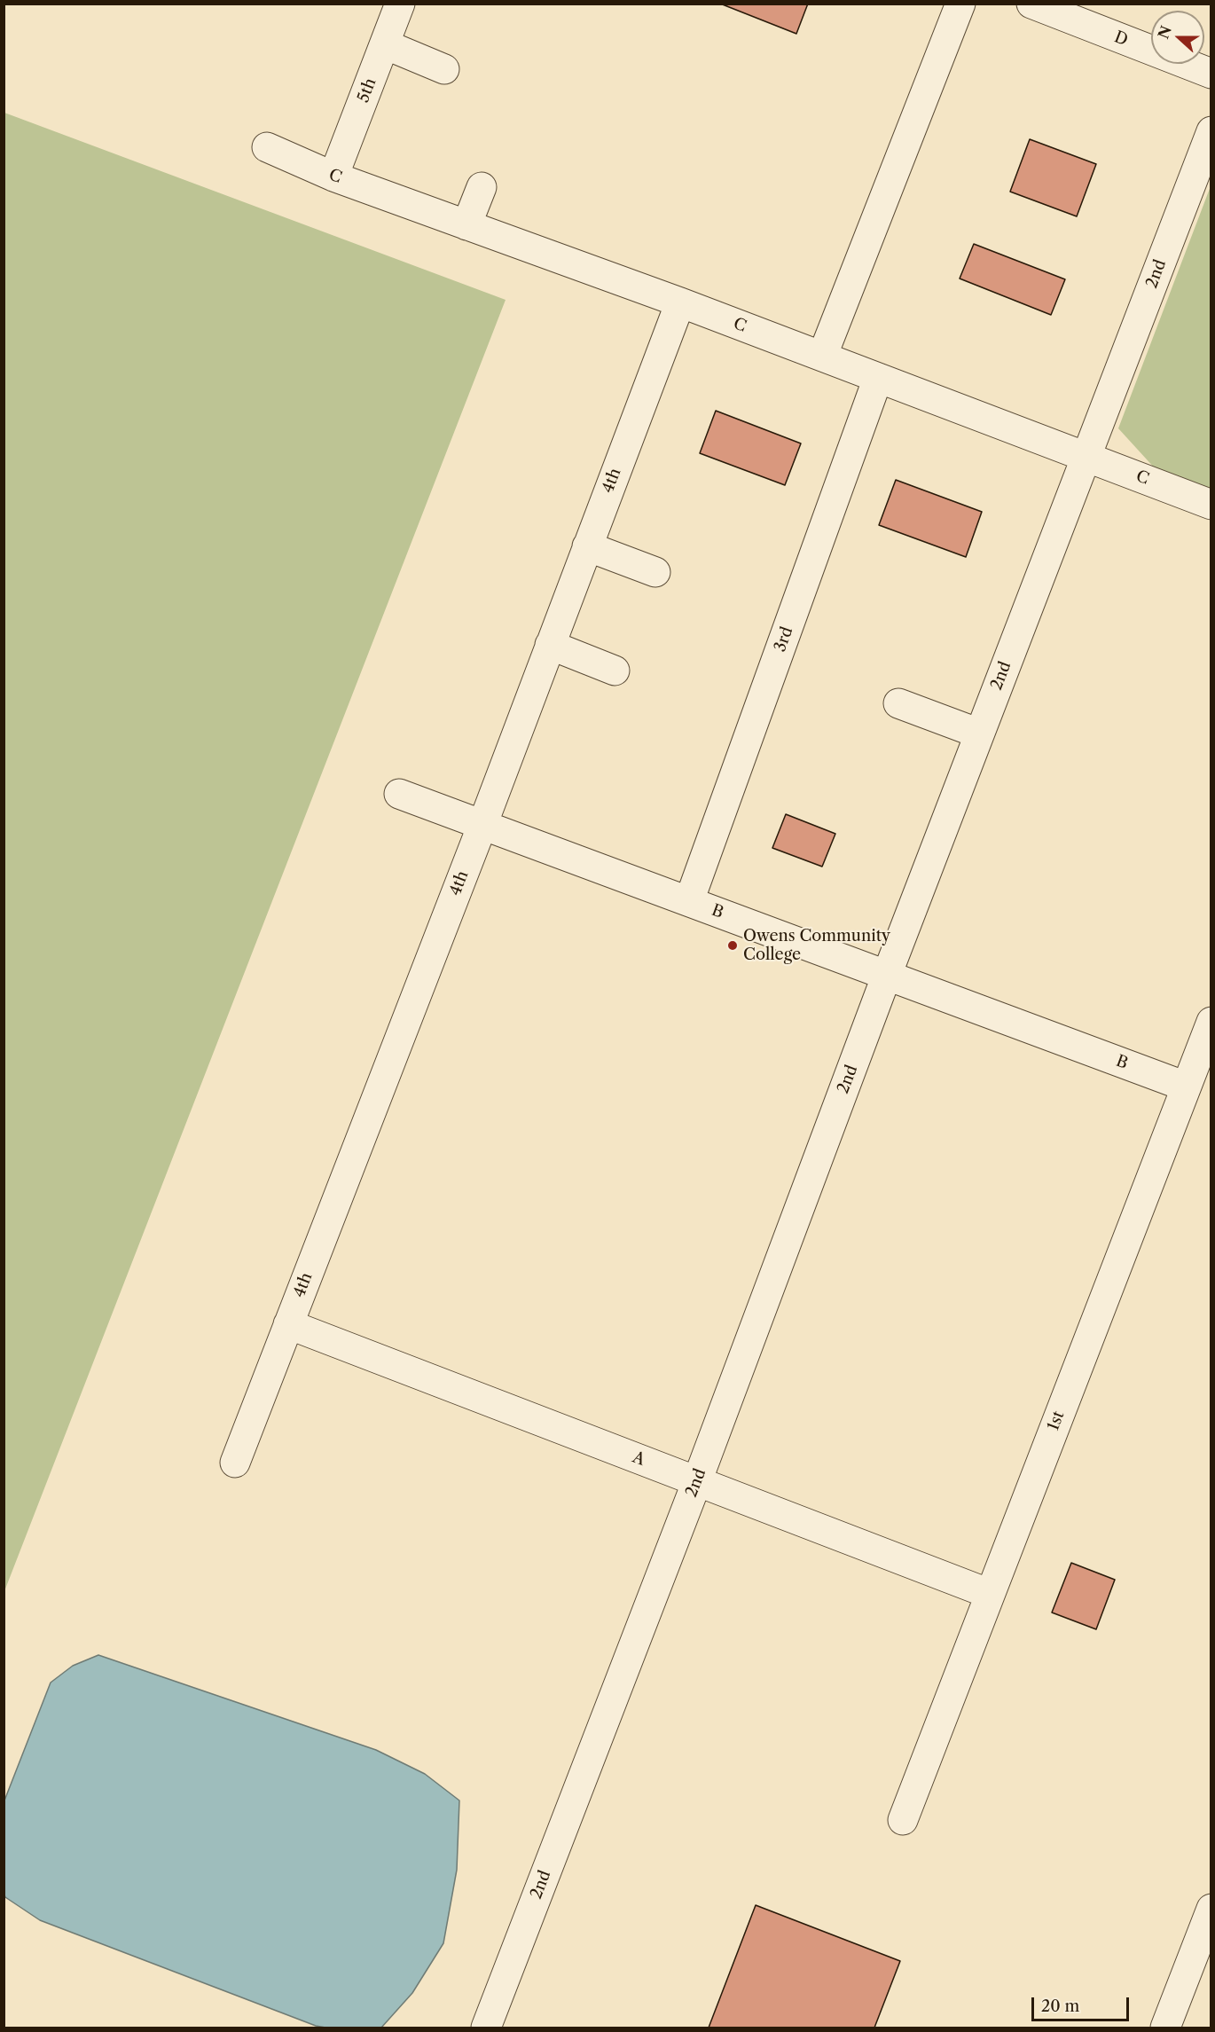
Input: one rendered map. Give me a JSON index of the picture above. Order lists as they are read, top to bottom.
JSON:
{
  "streets": {
    "street": [
      "D",
      "5th",
      "C",
      "2nd",
      "4th",
      "3rd",
      "B",
      "1st",
      "A"
    ]
  },
  "crossings": [
    ["5th", "C"],
    ["C", "2nd"],
    ["C", "4th"],
    ["C", "3rd"],
    ["2nd", "B"],
    ["2nd", "A"],
    ["4th", "B"],
    ["4th", "A"],
    ["3rd", "B"],
    ["B", "1st"],
    ["1st", "A"]
  ],
  "places": ["Owens Community College"],
  "scale_bar": "20 m",
  "north": "left"
}
